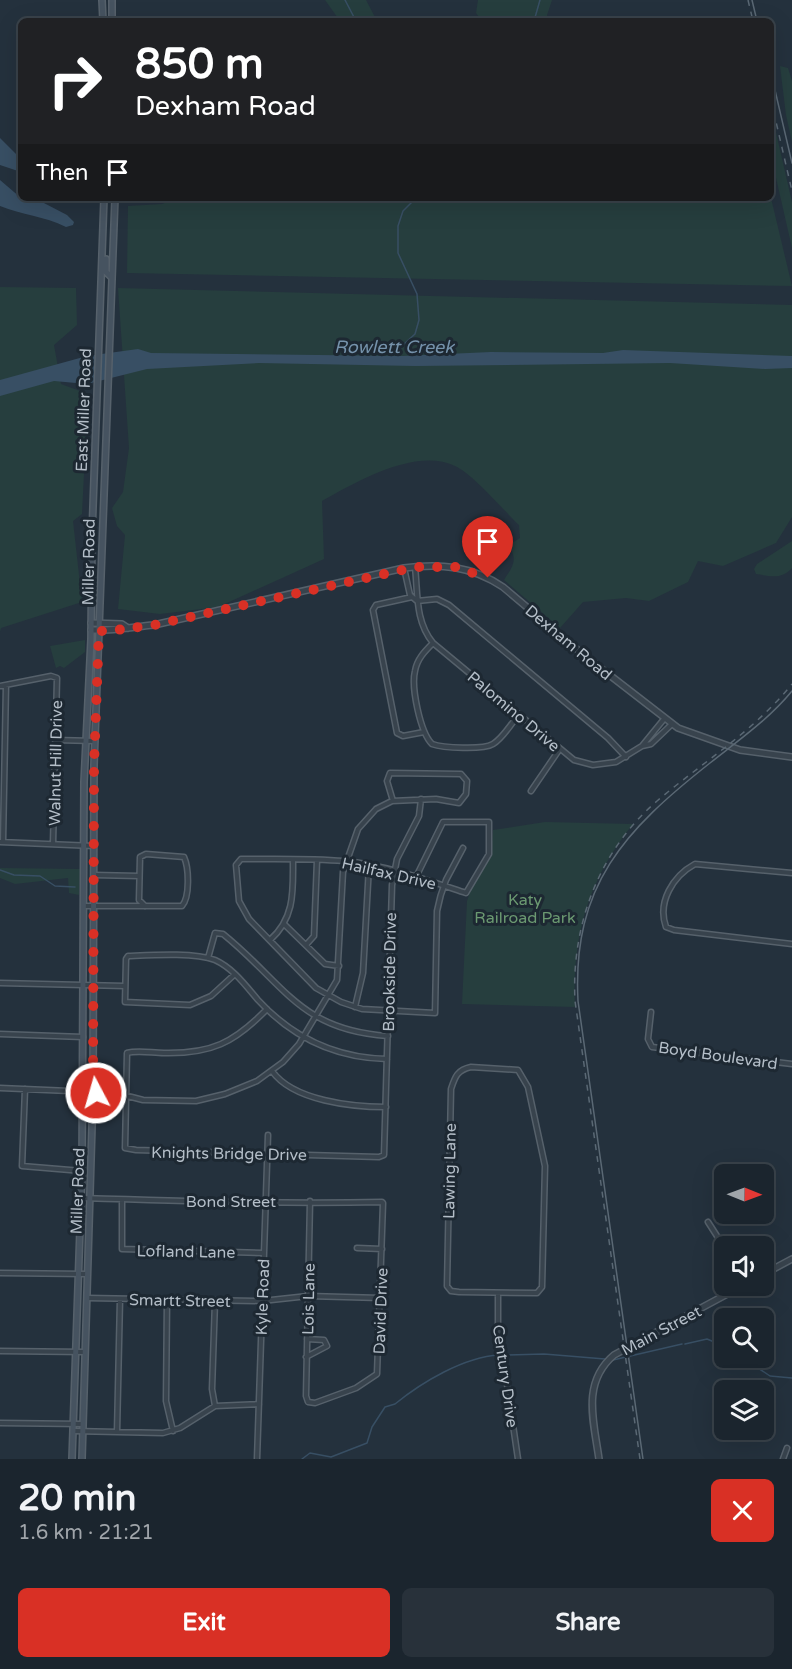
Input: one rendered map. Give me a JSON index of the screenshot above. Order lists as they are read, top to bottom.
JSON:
{
  "streets": {
    "main road": ["East Miller Road", "Miller Road"],
    "street": [
      "Dexham Road",
      "Palomino Drive",
      "Walnut Hill Drive",
      "Hailfax Drive",
      "Brookside Drive",
      "Boyd Boulevard",
      "Knights Bridge Drive",
      "Lawing Lane",
      "Bond Street",
      "Lofland Lane",
      "Kyle Road",
      "Lois Lane",
      "Smartt Street",
      "David Drive",
      "Main Street",
      "Century Drive"
    ]
  },
  "crossings": [
    ["East Miller Road", "Miller Road"],
    ["East Miller Road", "Dexham Road"],
    ["Miller Road", "Dexham Road"],
    ["Miller Road", "Bond Street"],
    ["Miller Road", "Smartt Street"],
    ["Dexham Road", "Palomino Drive"],
    ["Hailfax Drive", "Brookside Drive"],
    ["Brookside Drive", "Knights Bridge Drive"],
    ["Knights Bridge Drive", "Kyle Road"],
    ["Lawing Lane", "Century Drive"],
    ["Bond Street", "Lofland Lane"],
    ["Bond Street", "Kyle Road"],
    ["Bond Street", "Lois Lane"],
    ["Bond Street", "David Drive"],
    ["Lofland Lane", "Kyle Road"],
    ["Kyle Road", "Smartt Street"],
    ["Lois Lane", "Smartt Street"],
    ["Lois Lane", "David Drive"],
    ["Smartt Street", "David Drive"]
  ],
  "water": ["Rowlett Creek"],
  "parks": ["Katy Railroad Park"],
  "north": "right",
  "page": {
    "turn": ["850 m", "Dexham Road"],
    "then": "Then",
    "heading": ["20 min", "1.6 km · 21:21"],
    "buttons": ["Exit", "Share"]
  }
}
